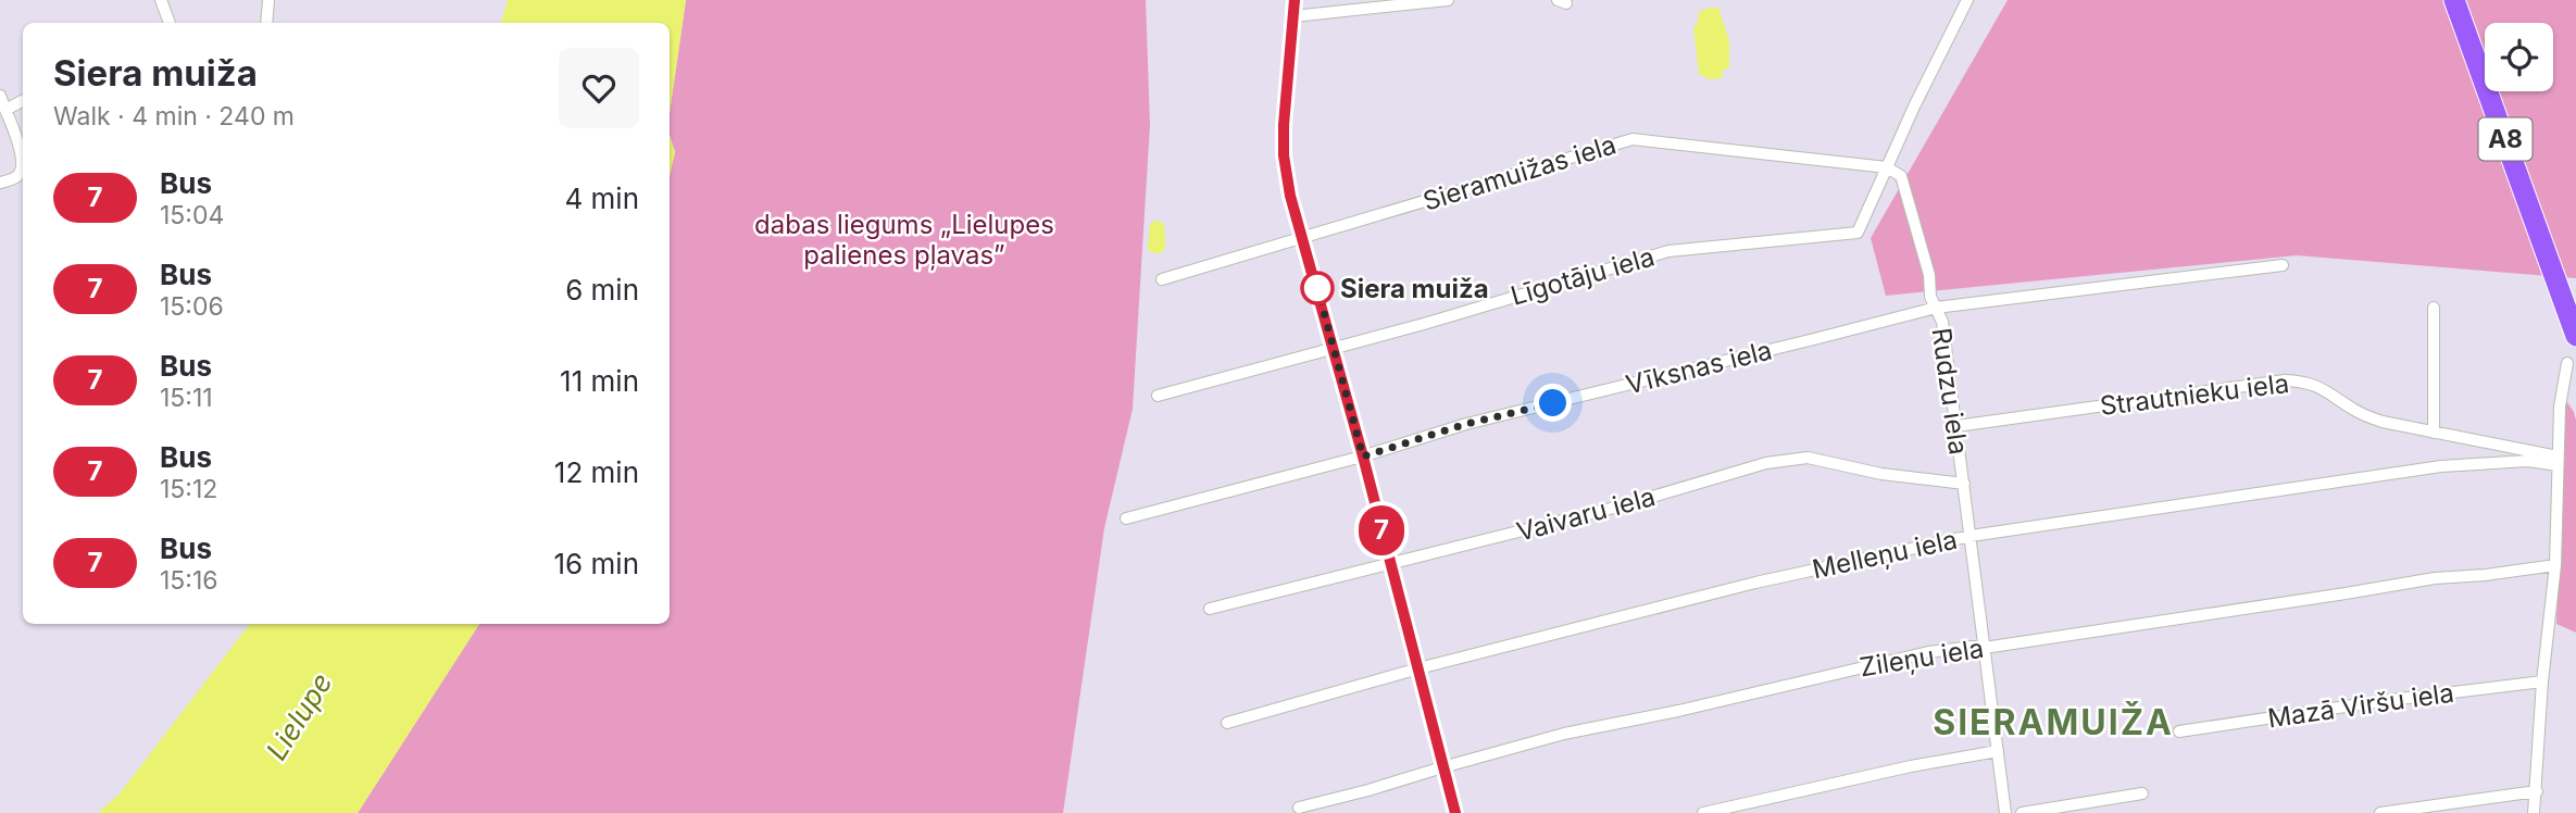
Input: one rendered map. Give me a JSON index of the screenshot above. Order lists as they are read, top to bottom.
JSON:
{
  "streets": {
    "highway": ["A8"],
    "street": [
      "Sieramuižas iela",
      "Līgotāju iela",
      "Vīksnas iela",
      "Rudzu iela",
      "Strautnieku iela",
      "Vaivaru iela",
      "Melleņu iela",
      "Zileņu iela",
      "Mazā Viršu iela"
    ]
  },
  "crossings": [
    ["Sieramuižas iela", "Līgotāju iela"],
    ["Sieramuižas iela", "Rudzu iela"],
    ["Līgotāju iela", "Rudzu iela"],
    ["Vīksnas iela", "Rudzu iela"],
    ["Rudzu iela", "Strautnieku iela"],
    ["Rudzu iela", "Vaivaru iela"],
    ["Rudzu iela", "Melleņu iela"],
    ["Rudzu iela", "Zileņu iela"],
    ["Strautnieku iela", "Melleņu iela"]
  ],
  "districts": ["SIERAMUIŽA"],
  "water": ["Lielupe"],
  "parks": ["dabas liegums „Lielupes palienes pļavas”"],
  "places": ["Siera muiža"],
  "lines": ["bus line 7"],
  "page": {
    "on_map": "7",
    "heading": ["Siera muiža", "Walk · 4 min · 240 m"],
    "list": [
      {
        "mark": "7",
        "name": "Bus",
        "note": "15:04",
        "value": "4 min"
      },
      {
        "mark": "7",
        "name": "Bus",
        "note": "15:06",
        "value": "6 min"
      },
      {
        "mark": "7",
        "name": "Bus",
        "note": "15:11",
        "value": "11 min"
      },
      {
        "mark": "7",
        "name": "Bus",
        "note": "15:12",
        "value": "12 min"
      },
      {
        "mark": "7",
        "name": "Bus",
        "note": "15:16",
        "value": "16 min"
      }
    ]
  }
}
